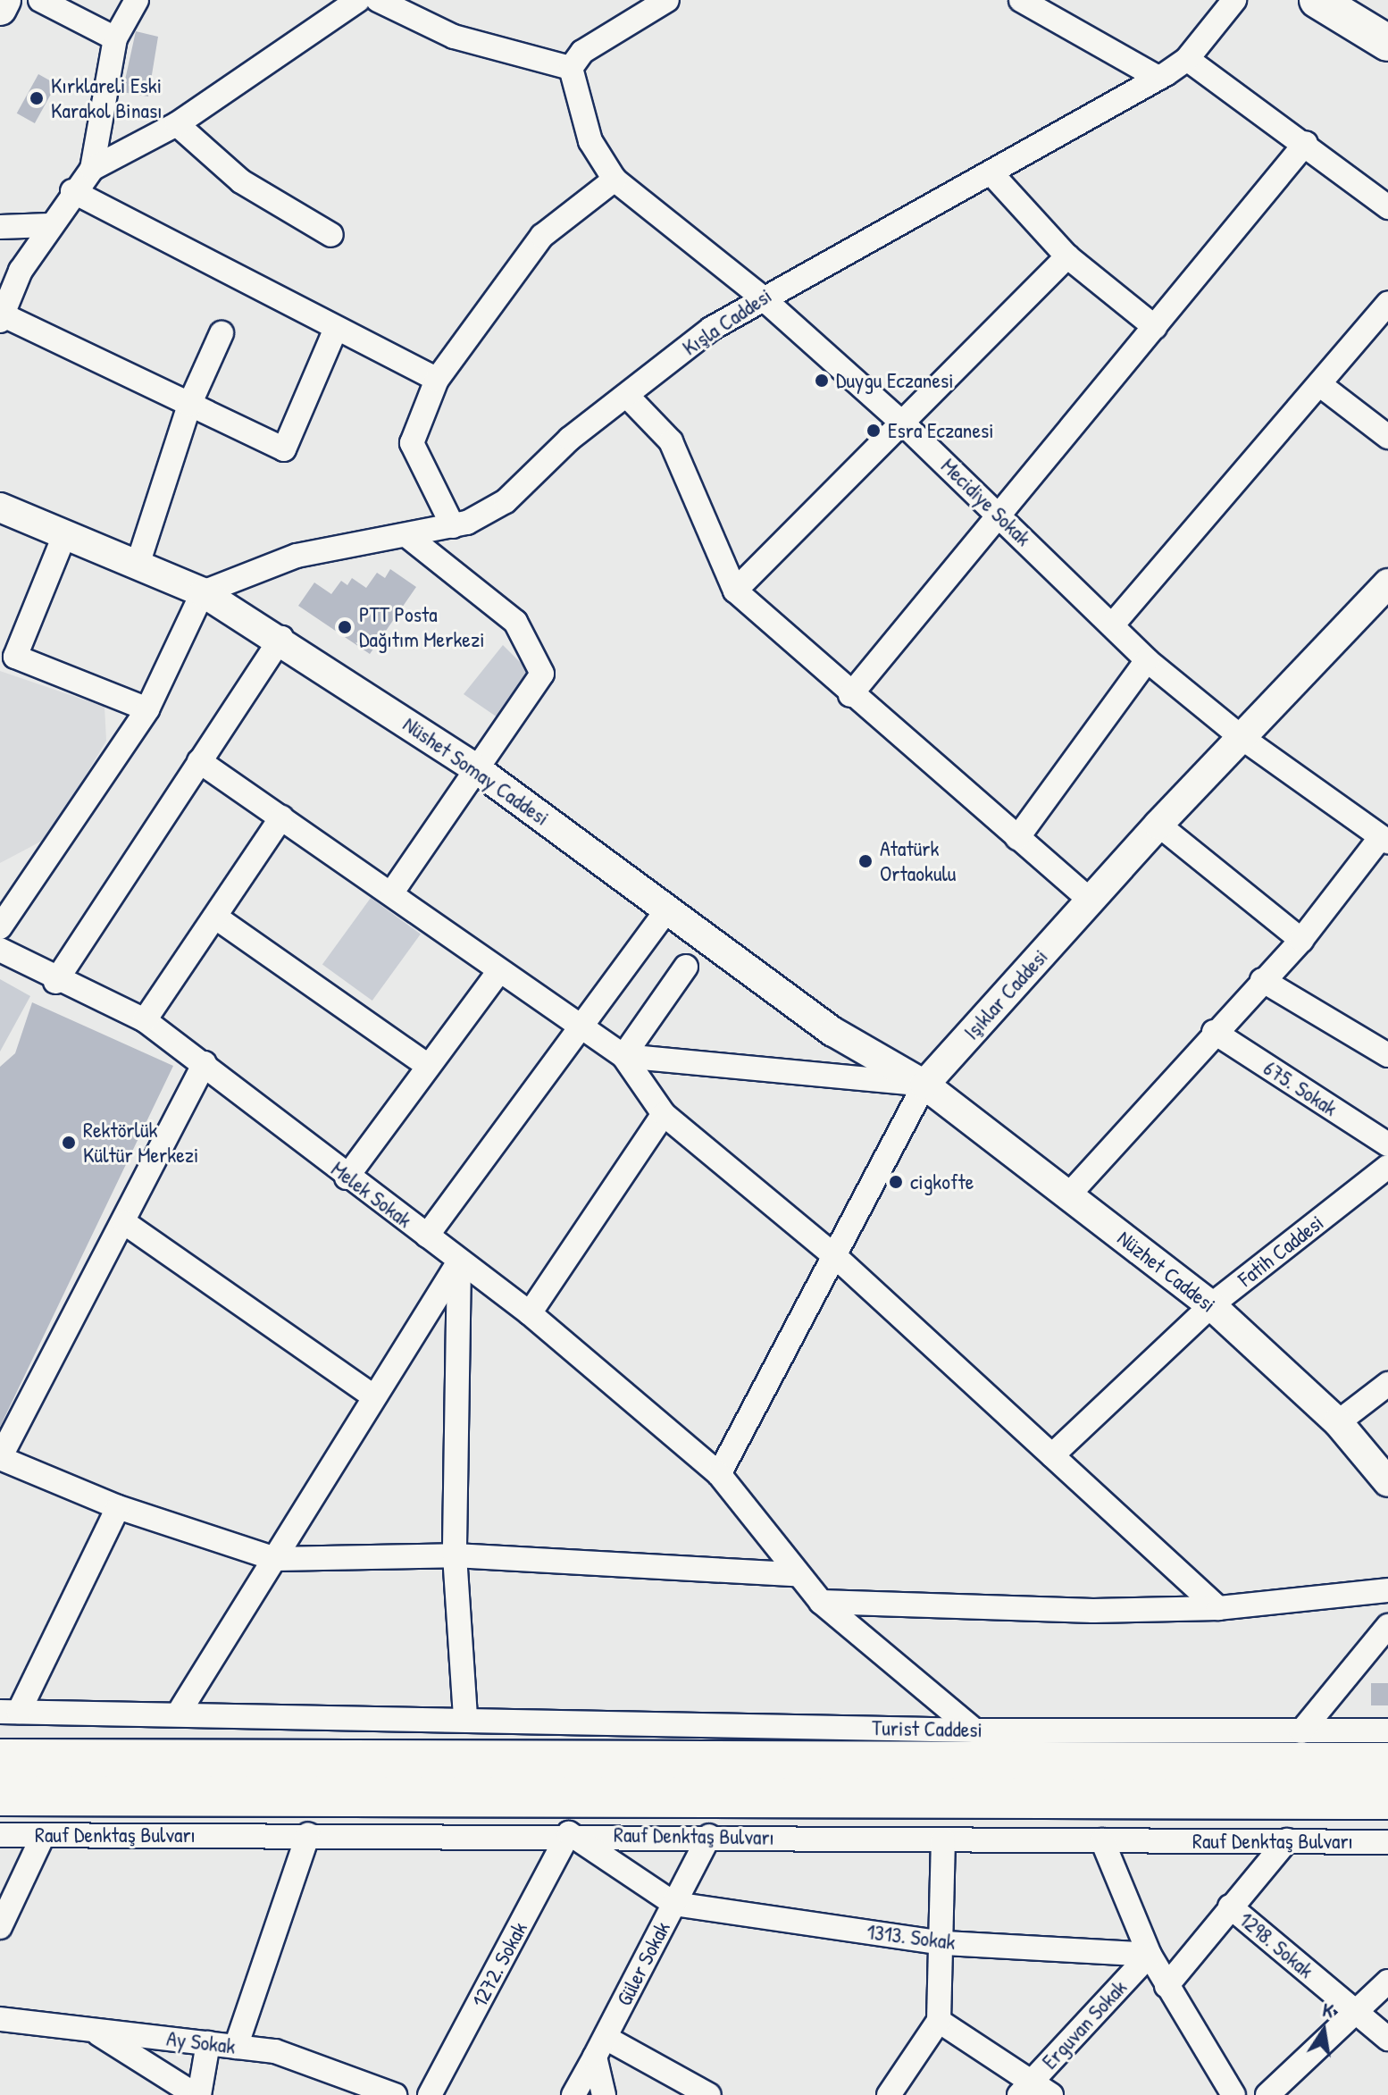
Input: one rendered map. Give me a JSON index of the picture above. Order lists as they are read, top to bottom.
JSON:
{
  "streets": {
    "highway": ["Rauf Denktaş Bulvarı"],
    "street": [
      "Kışla Caddesi",
      "Mecidiye Sokak",
      "Nüshet Somay Caddesi",
      "Işıklar Caddesi",
      "675. Sokak",
      "Melek Sokak",
      "Fatih Caddesi",
      "Nüzhet Caddesi",
      "Turist Caddesi",
      "1313. Sokak",
      "1298. Sokak",
      "Güler Sokak",
      "1272. Sokak",
      "Erguvan Sokak",
      "Ay Sokak"
    ]
  },
  "crossings": [
    ["Kışla Caddesi", "Mecidiye Sokak"],
    ["Kışla Caddesi", "Nüshet Somay Caddesi"],
    ["Mecidiye Sokak", "Işıklar Caddesi"],
    ["Nüshet Somay Caddesi", "Işıklar Caddesi"],
    ["Nüshet Somay Caddesi", "Nüzhet Caddesi"],
    ["Işıklar Caddesi", "Melek Sokak"],
    ["Işıklar Caddesi", "Nüzhet Caddesi"],
    ["Melek Sokak", "Turist Caddesi"],
    ["Fatih Caddesi", "Nüzhet Caddesi"],
    ["Rauf Denktaş Bulvarı", "Güler Sokak"],
    ["Rauf Denktaş Bulvarı", "1272. Sokak"],
    ["1313. Sokak", "Güler Sokak"],
    ["1313. Sokak", "Erguvan Sokak"]
  ],
  "places": [
    "Kırklareli Eski Karakol Binası",
    "Duygu Eczanesi",
    "Esra Eczanesi",
    "PTT Posta Dağıtım Merkezi",
    "Atatürk Ortaokulu",
    "Rektörlük Kültür Merkezi",
    "cigkofte"
  ],
  "north": "top"
}
